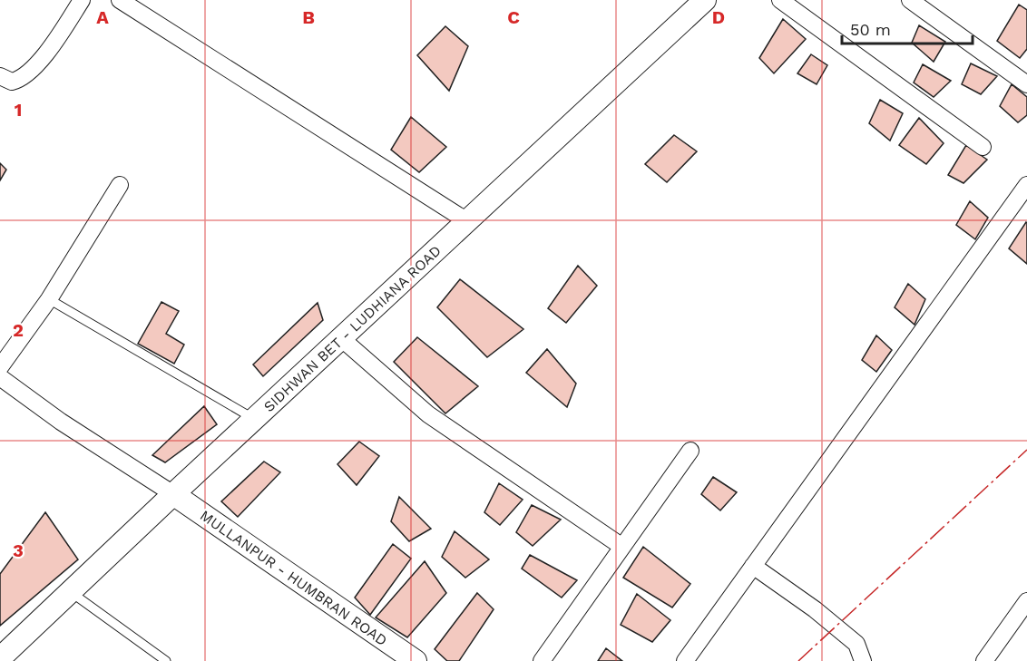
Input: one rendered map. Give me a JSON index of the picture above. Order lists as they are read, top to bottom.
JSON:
{
  "streets": {
    "main road": ["SIDHWAN BET - LUDHIANA ROAD", "MULLANPUR - HUMBRAN ROAD"]
  },
  "crossings": [
    ["SIDHWAN BET - LUDHIANA ROAD", "MULLANPUR - HUMBRAN ROAD"]
  ],
  "scale_bar": "50 m",
  "grid": {
    "columns": [
      "A",
      "B",
      "C",
      "D"
    ],
    "rows": ["1", "2", "3"]
  }
}
